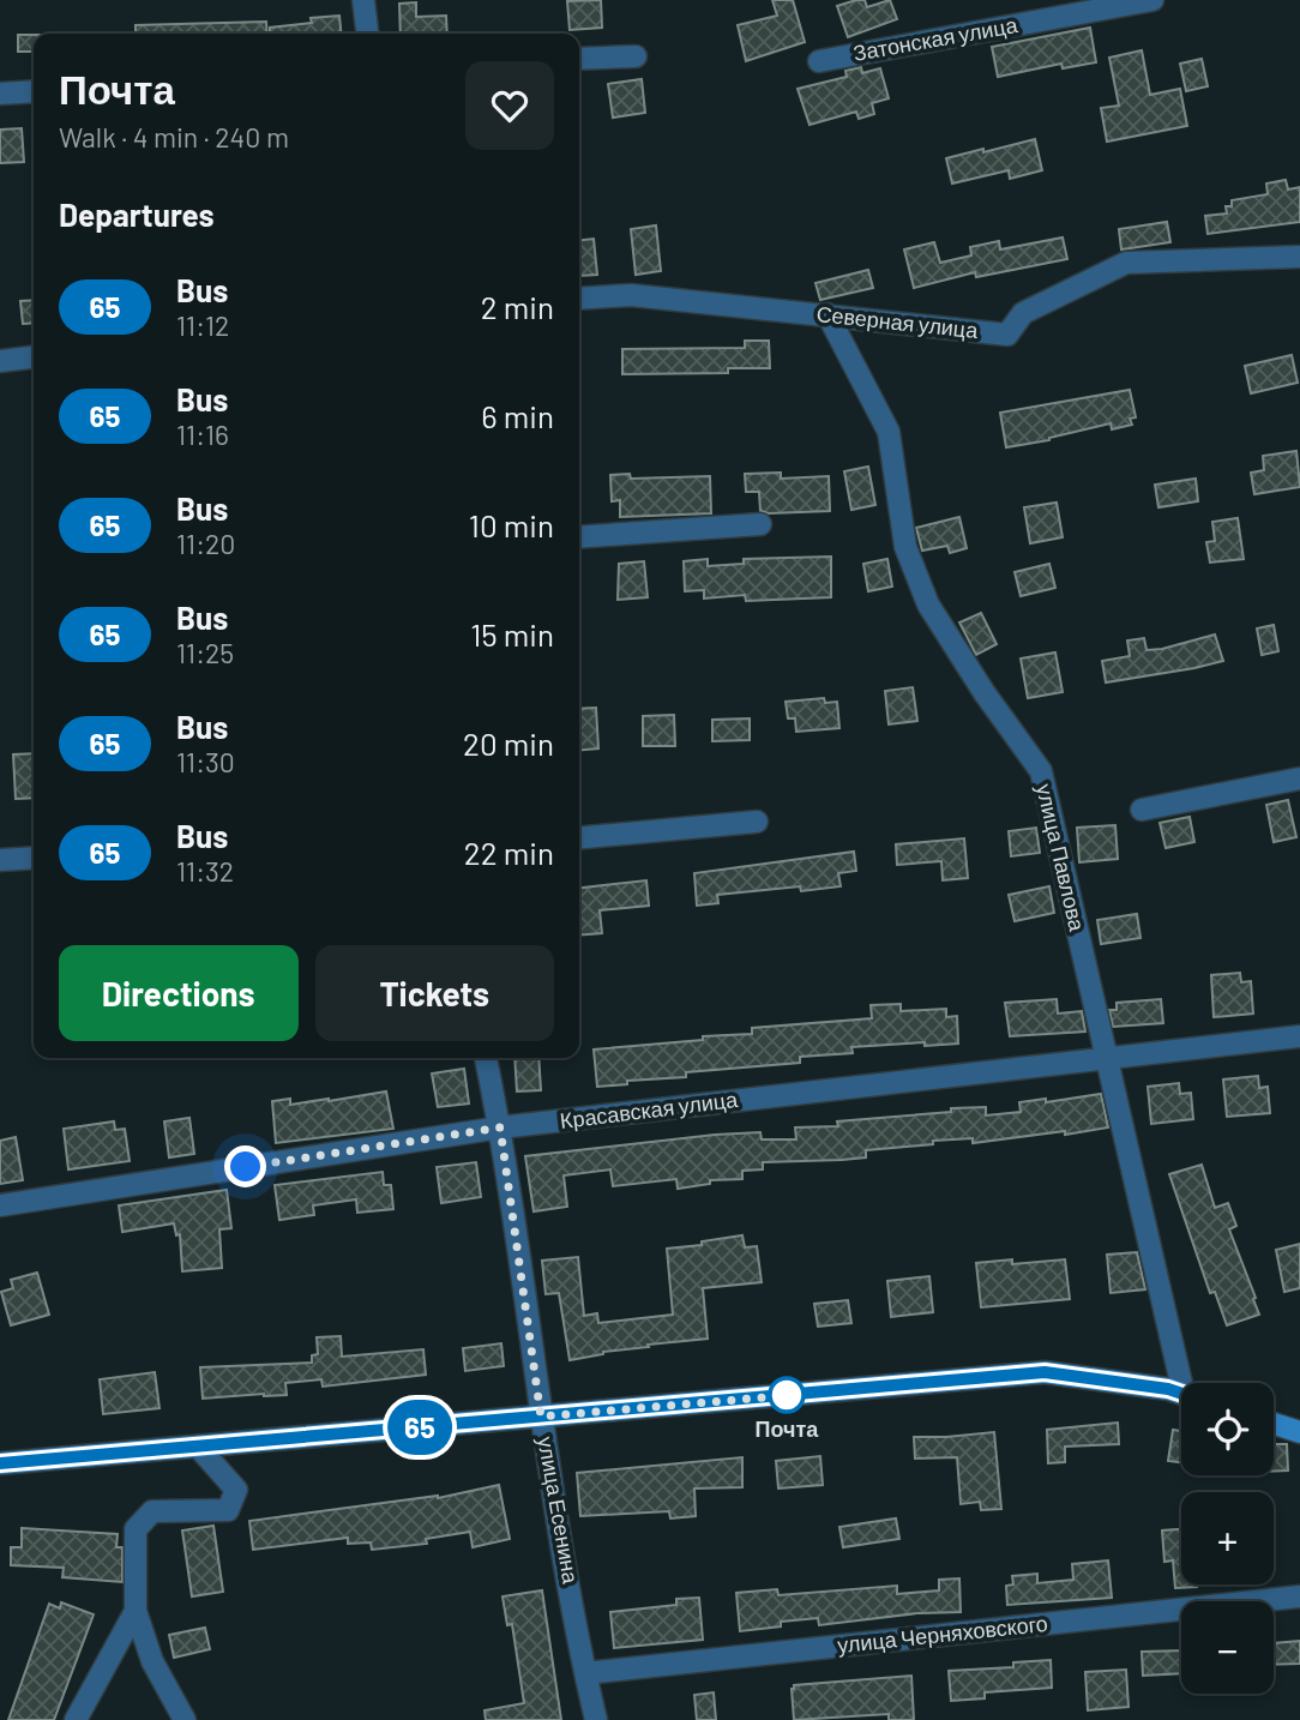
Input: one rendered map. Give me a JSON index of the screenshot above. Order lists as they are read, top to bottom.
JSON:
{
  "streets": {
    "street": [
      "Затонская улица",
      "Северная улица",
      "улица Павлова",
      "Красавская улица",
      "улица Есенина",
      "улица Черняховского"
    ]
  },
  "crossings": [
    ["Северная улица", "улица Павлова"],
    ["улица Павлова", "Красавская улица"],
    ["Красавская улица", "улица Есенина"],
    ["улица Есенина", "улица Черняховского"]
  ],
  "places": ["Почта"],
  "lines": ["bus line 65"],
  "page": {
    "on_map": "65",
    "heading": [
      ["Почта", "Walk · 4 min · 240 m"],
      "Departures"
    ],
    "list": [
      {
        "mark": "65",
        "name": "Bus",
        "note": "11:12",
        "value": "2 min"
      },
      {
        "mark": "65",
        "name": "Bus",
        "note": "11:16",
        "value": "6 min"
      },
      {
        "mark": "65",
        "name": "Bus",
        "note": "11:20",
        "value": "10 min"
      },
      {
        "mark": "65",
        "name": "Bus",
        "note": "11:25",
        "value": "15 min"
      },
      {
        "mark": "65",
        "name": "Bus",
        "note": "11:30",
        "value": "20 min"
      },
      {
        "mark": "65",
        "name": "Bus",
        "note": "11:32",
        "value": "22 min"
      }
    ],
    "buttons": ["Directions", "Tickets"],
    "map_buttons": ["+", "−"]
  }
}
